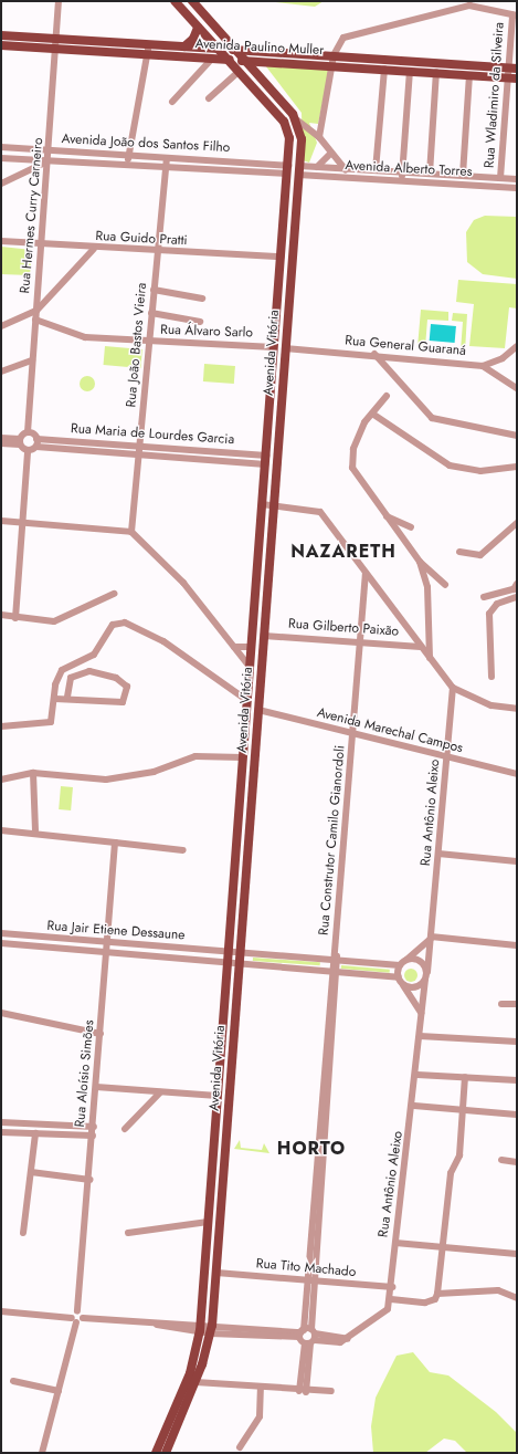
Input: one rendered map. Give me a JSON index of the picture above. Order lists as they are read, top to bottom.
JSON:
{
  "streets": {
    "main road": ["Avenida Paulino Muller", "Avenida Vitória"],
    "street": [
      "Rua Wladimiro da Silveira",
      "Avenida João dos Santos Filho",
      "Avenida Alberto Torres",
      "Rua Hermes Curry Carneiro",
      "Rua Guido Pratti",
      "Rua Álvaro Sarlo",
      "Rua João Bastos Vieira",
      "Rua General Guaraná",
      "Rua Maria de Lourdes Garcia",
      "Rua Gilberto Paixão",
      "Avenida Marechal Campos",
      "Rua Antônio Aleixo",
      "Rua Construtor Camilo Gianordoli",
      "Rua Jair Etiene Dessaune",
      "Rua Aloísio Simões",
      "Rua Tito Machado"
    ]
  },
  "crossings": [
    ["Avenida Paulino Muller", "Rua Wladimiro da Silveira"],
    ["Avenida Paulino Muller", "Rua Hermes Curry Carneiro"],
    ["Avenida Paulino Muller", "Avenida Vitória"],
    ["Rua Wladimiro da Silveira", "Avenida Alberto Torres"],
    ["Avenida João dos Santos Filho", "Rua Hermes Curry Carneiro"],
    ["Avenida João dos Santos Filho", "Rua João Bastos Vieira"],
    ["Avenida João dos Santos Filho", "Avenida Vitória"],
    ["Avenida Alberto Torres", "Avenida Vitória"],
    ["Rua Hermes Curry Carneiro", "Rua Guido Pratti"],
    ["Rua Hermes Curry Carneiro", "Rua Álvaro Sarlo"],
    ["Rua Guido Pratti", "Rua João Bastos Vieira"],
    ["Rua Guido Pratti", "Avenida Vitória"],
    ["Rua Álvaro Sarlo", "Rua João Bastos Vieira"],
    ["Rua Álvaro Sarlo", "Avenida Vitória"],
    ["Rua João Bastos Vieira", "Rua Maria de Lourdes Garcia"],
    ["Rua General Guaraná", "Avenida Vitória"],
    ["Avenida Vitória", "Rua Maria de Lourdes Garcia"],
    ["Avenida Vitória", "Rua Gilberto Paixão"],
    ["Avenida Vitória", "Avenida Marechal Campos"],
    ["Avenida Vitória", "Rua Jair Etiene Dessaune"],
    ["Avenida Vitória", "Rua Tito Machado"],
    ["Rua Gilberto Paixão", "Rua Construtor Camilo Gianordoli"],
    ["Avenida Marechal Campos", "Rua Antônio Aleixo"],
    ["Avenida Marechal Campos", "Rua Construtor Camilo Gianordoli"],
    ["Rua Antônio Aleixo", "Rua Jair Etiene Dessaune"],
    ["Rua Antônio Aleixo", "Rua Tito Machado"],
    ["Rua Construtor Camilo Gianordoli", "Rua Jair Etiene Dessaune"],
    ["Rua Construtor Camilo Gianordoli", "Rua Tito Machado"],
    ["Rua Jair Etiene Dessaune", "Rua Aloísio Simões"]
  ],
  "districts": ["NAZARETH", "HORTO"]
}
